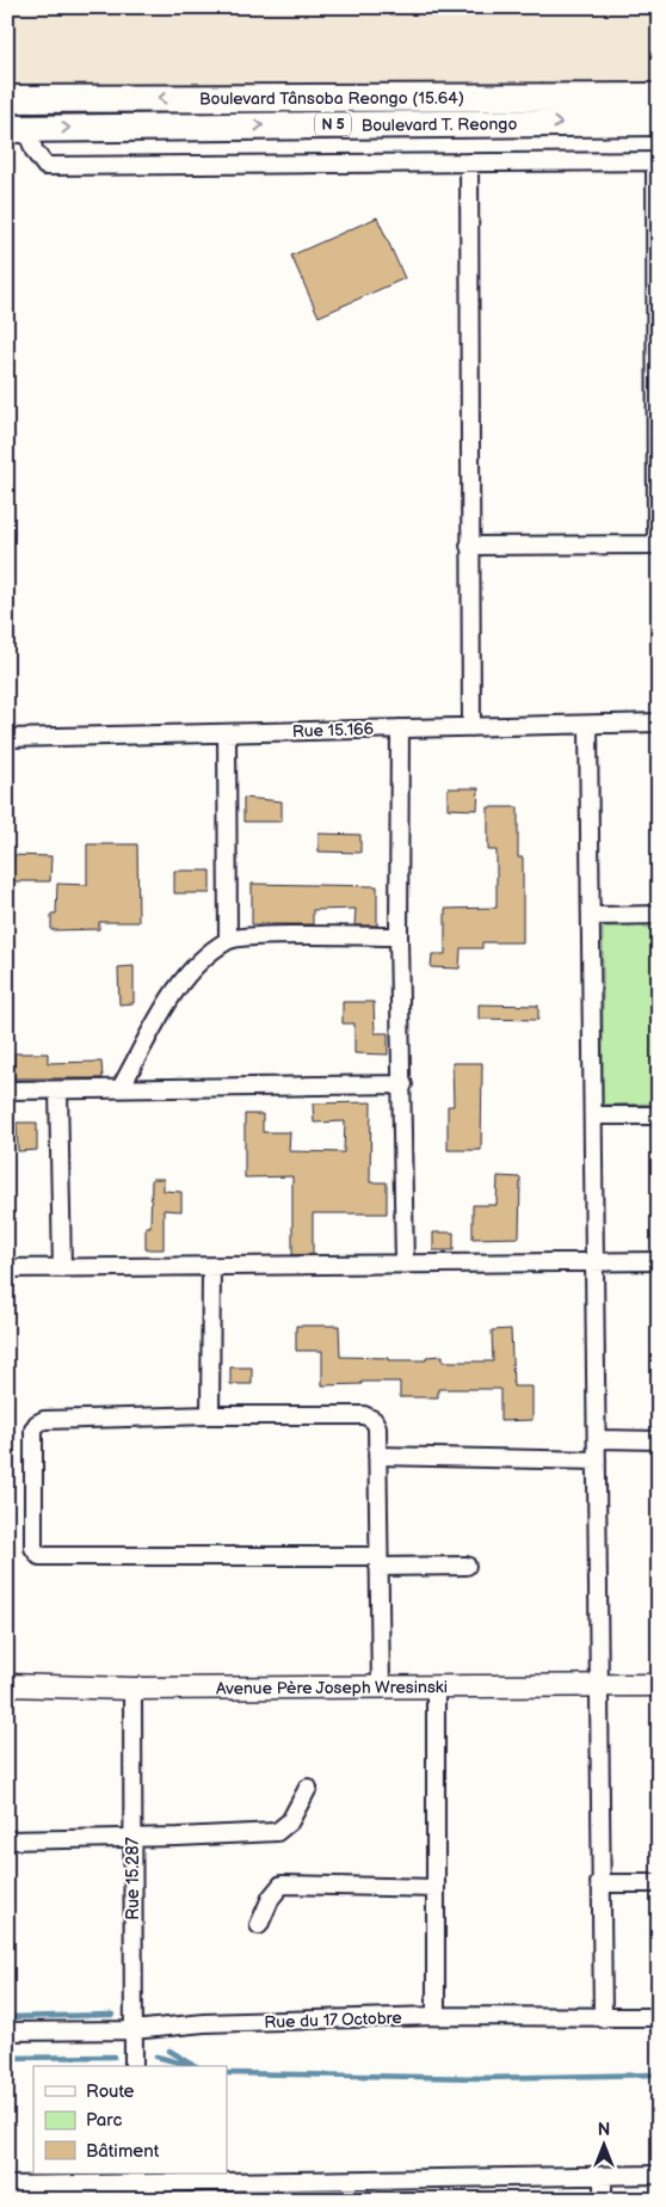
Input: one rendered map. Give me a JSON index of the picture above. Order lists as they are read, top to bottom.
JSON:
{
  "streets": {
    "highway": ["Boulevard Tânsoba Reongo (15.64)", "N 5", "Boulevard T. Reongo"],
    "street": [
      "Rue 15.166",
      "Avenue Père Joseph Wresinski",
      "Rue 15.287",
      "Rue du 17 Octobre"
    ]
  },
  "crossings": [
    ["Avenue Père Joseph Wresinski", "Rue 15.287"],
    ["Rue 15.287", "Rue du 17 Octobre"]
  ],
  "one_way": ["Boulevard Tânsoba Reongo (15.64)", "Boulevard T. Reongo"],
  "legend": ["Route", "Parc", "Bâtiment"],
  "north": "top"
}
